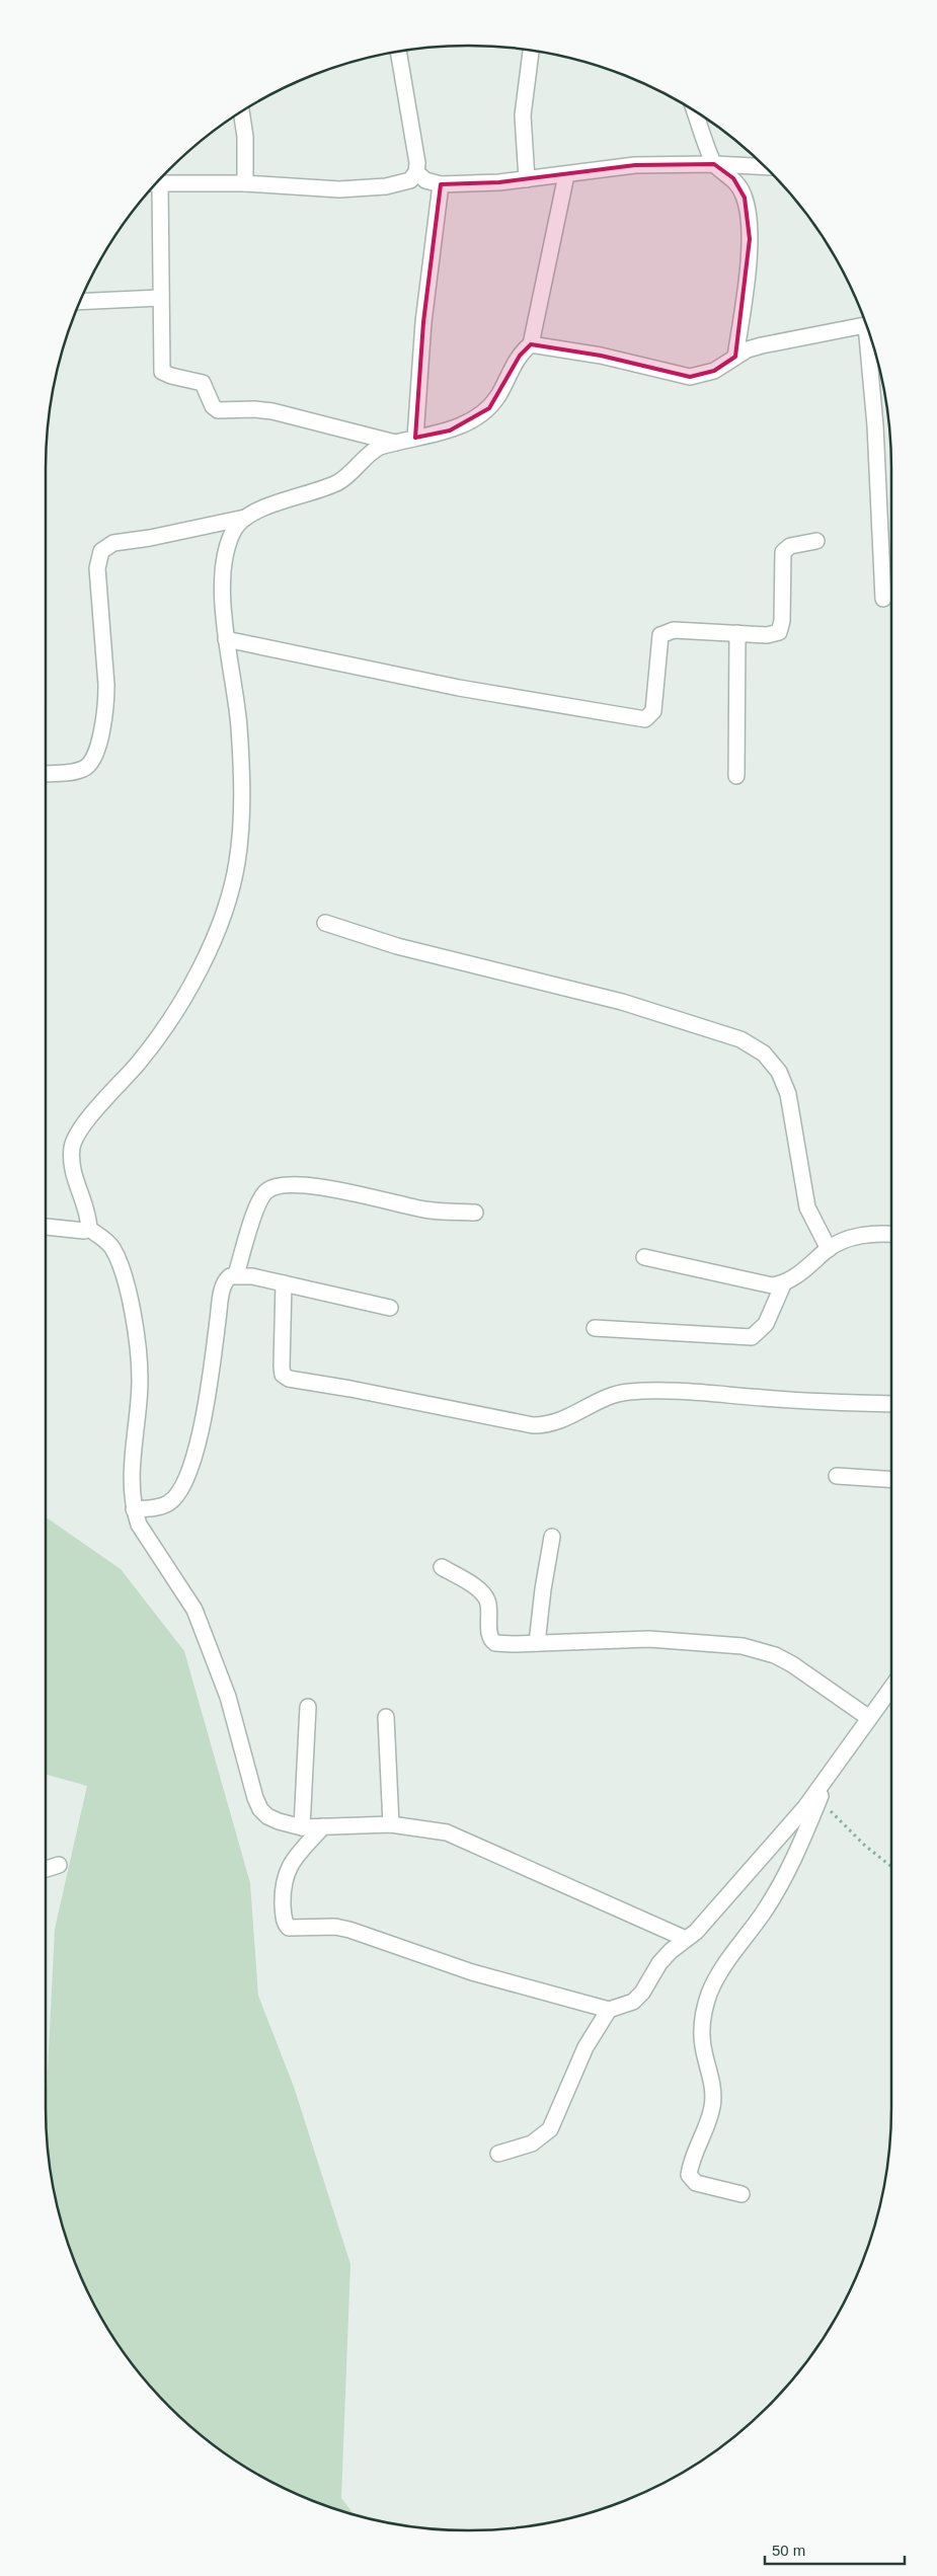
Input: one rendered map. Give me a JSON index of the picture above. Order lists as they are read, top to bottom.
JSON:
{
  "scale_bar": "50 m"
}
